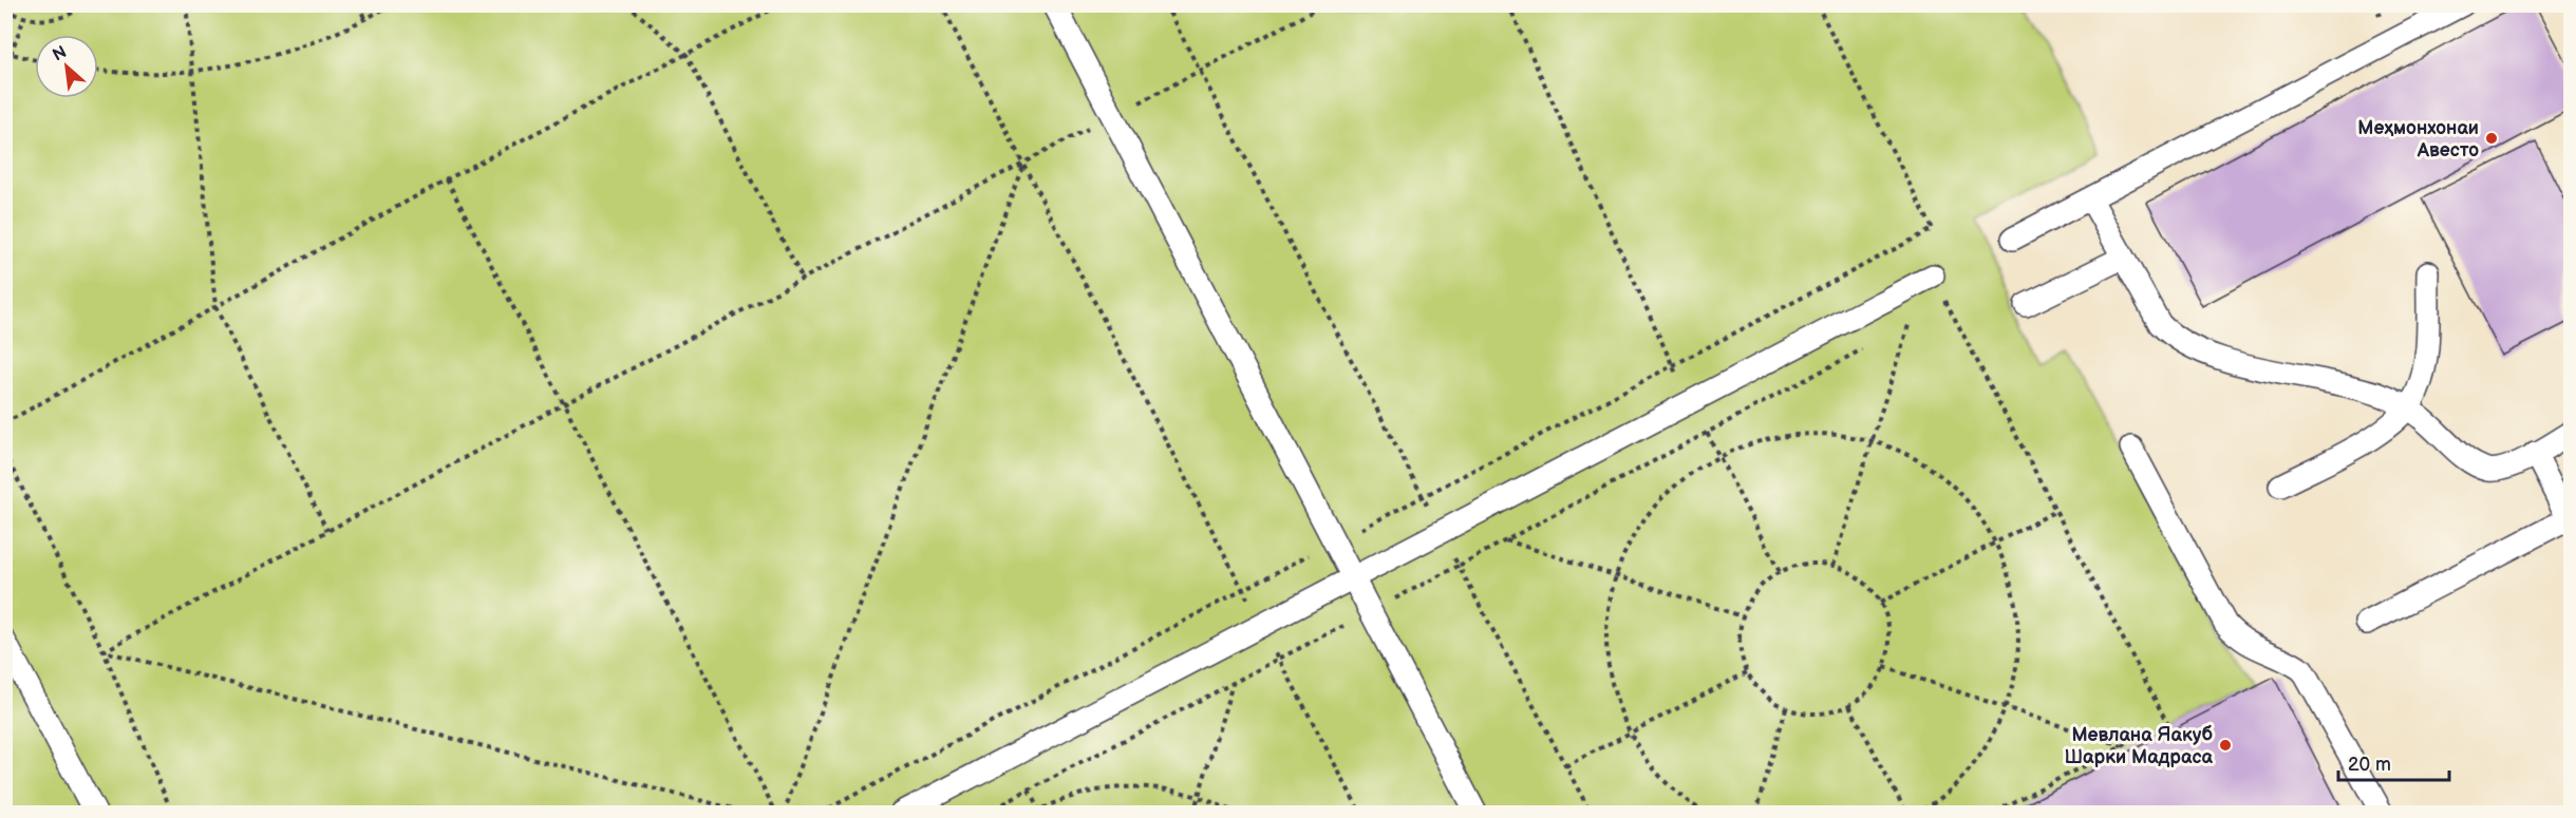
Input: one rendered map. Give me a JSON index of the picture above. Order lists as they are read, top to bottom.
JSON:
{
  "places": ["Меҳмонхонаи Авесто", "Мевлана Яакуб Шарки Мадраса"],
  "scale_bar": "20 m",
  "north": "top left"
}
